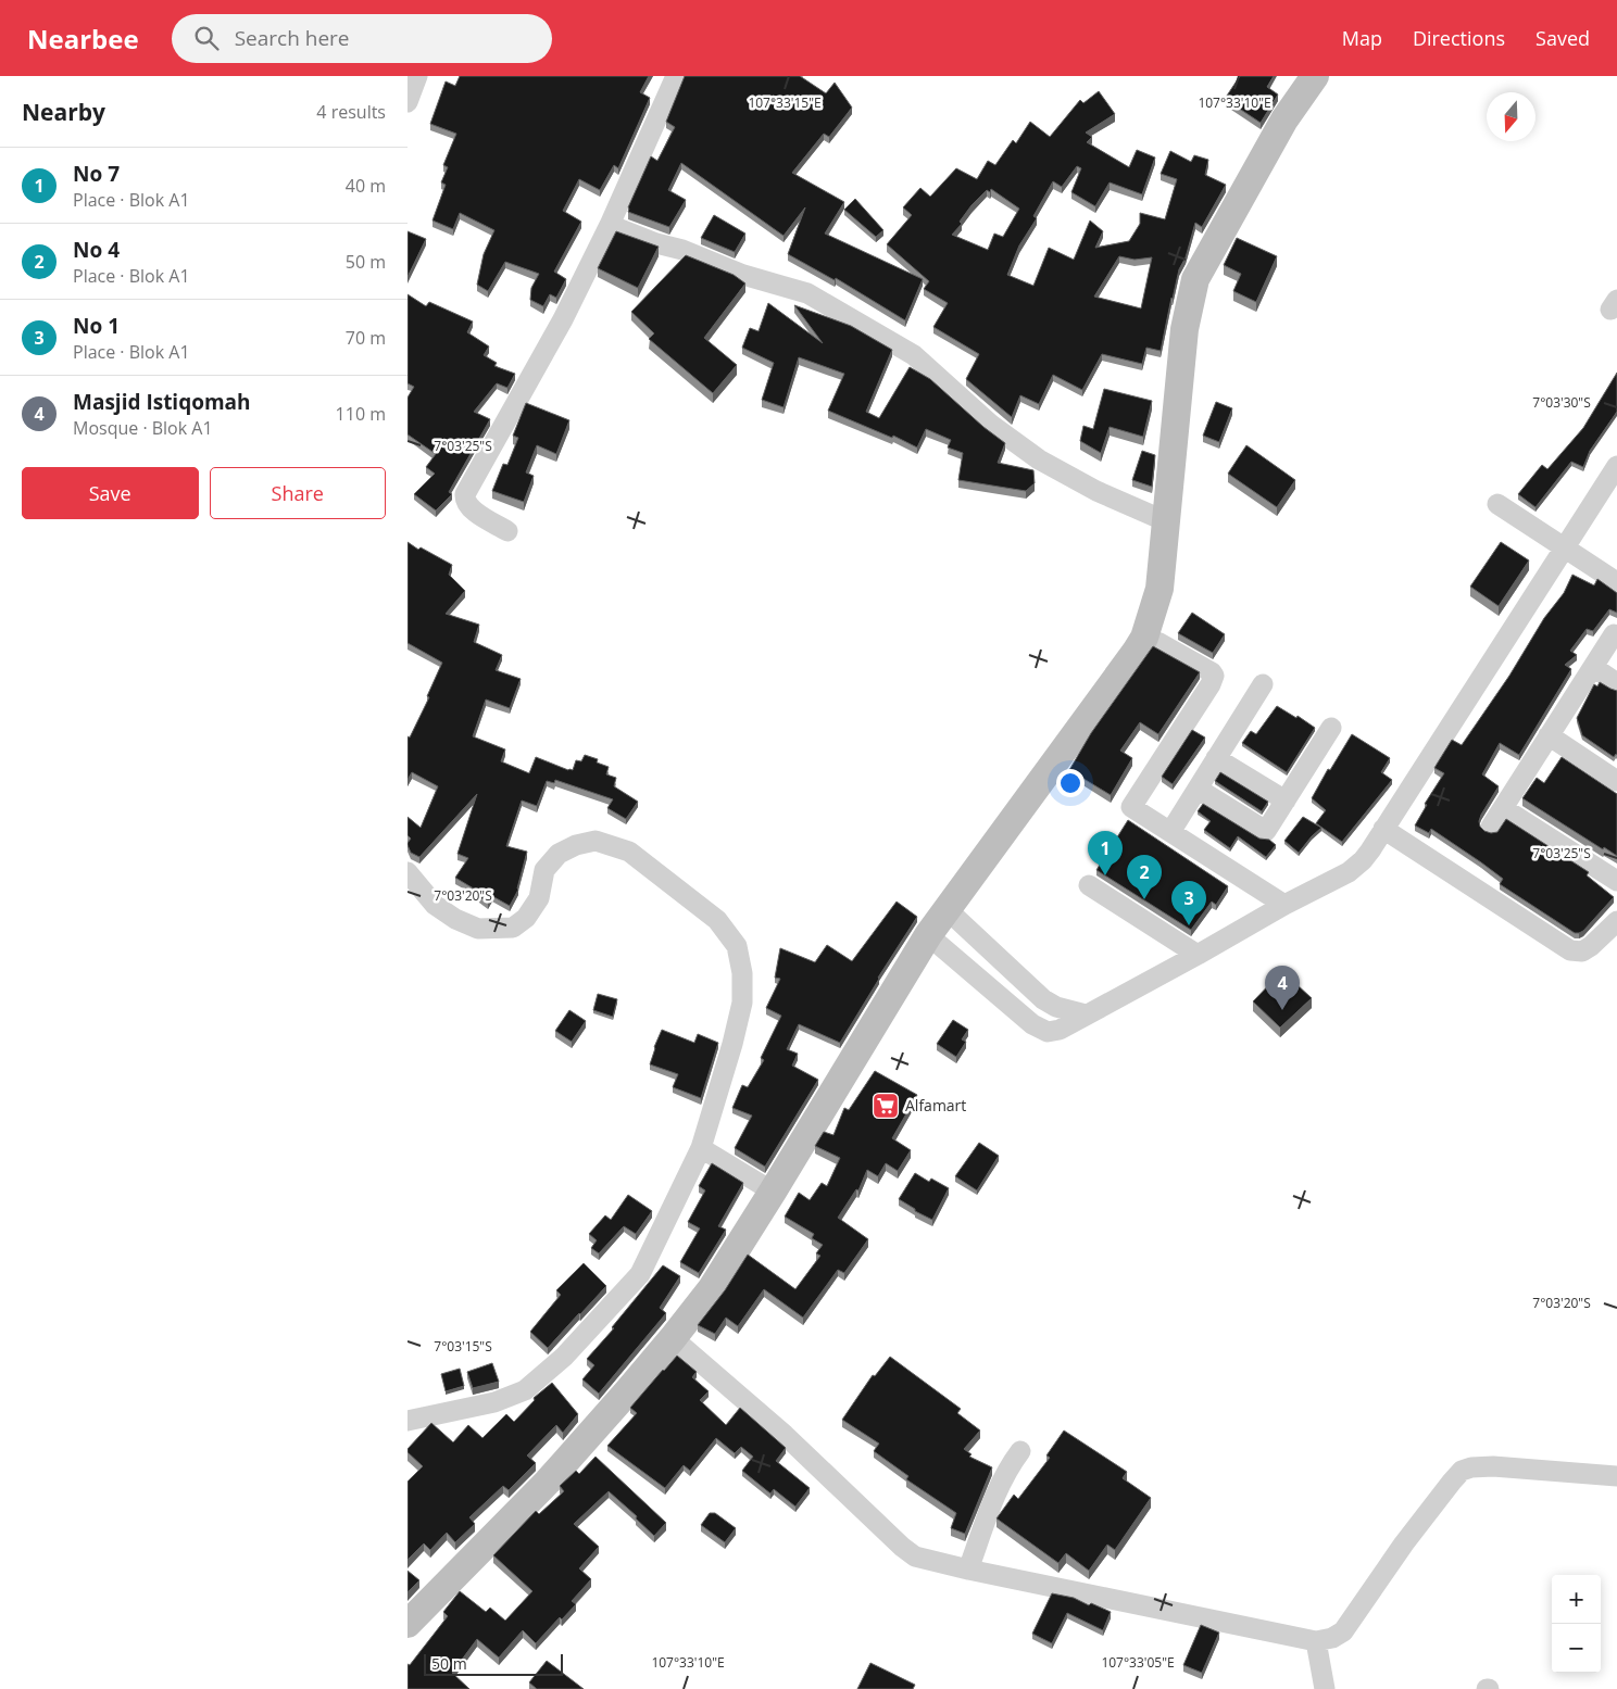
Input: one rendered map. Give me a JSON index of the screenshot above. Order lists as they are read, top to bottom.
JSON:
{
  "places": {
    "supermarket": ["Alfamart"]
  },
  "scale_bar": "50 m",
  "north": "bottom",
  "page": {
    "header": "Nearbee",
    "search": "Search here",
    "nav": ["Map", "Directions", "Saved"],
    "heading": ["Nearby", "4 results"],
    "list": [
      {
        "mark": "1",
        "name": "No 7",
        "note": "Place · Blok A1",
        "value": "40 m"
      },
      {
        "mark": "2",
        "name": "No 4",
        "note": "Place · Blok A1",
        "value": "50 m"
      },
      {
        "mark": "3",
        "name": "No 1",
        "note": "Place · Blok A1",
        "value": "70 m"
      },
      {
        "mark": "4",
        "name": "Masjid Istiqomah",
        "note": "Mosque · Blok A1",
        "value": "110 m"
      }
    ],
    "buttons": ["Save", "Share"],
    "pins": [
      "1",
      "2",
      "3",
      "4"
    ],
    "map_buttons": ["+", "−"],
    "scale": "50 m"
  },
  "coordinates": [
    "107°33'15\"E",
    "107°33'10\"E",
    "7°03'30\"S",
    "7°03'25\"S",
    "7°03'20\"S",
    "7°03'15\"S",
    "107°33'05\"E"
  ]
}
